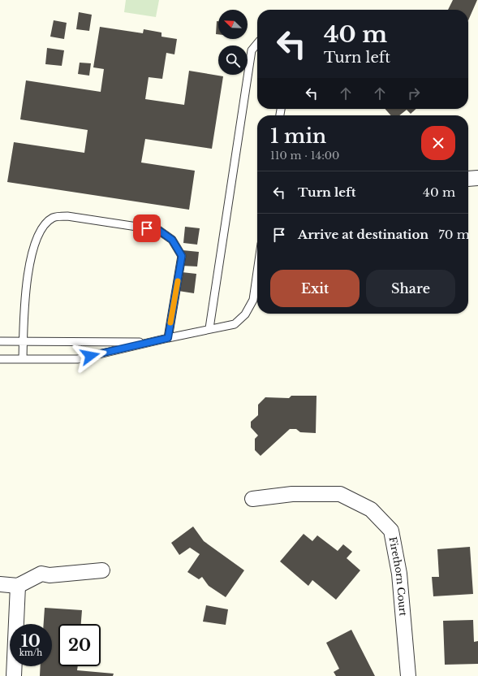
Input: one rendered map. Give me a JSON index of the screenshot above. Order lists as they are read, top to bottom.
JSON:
{
  "streets": {
    "street": ["Firethorn Court"]
  },
  "north": "top left",
  "page": {
    "turn": ["40 m", "Turn left"],
    "heading": ["1 min", "110 m · 14:00"],
    "list": [
      {
        "name": "Turn left",
        "value": "40 m"
      },
      {
        "name": "Arrive at destination",
        "value": "70 m"
      }
    ],
    "buttons": ["Exit", "Share"],
    "speed": "10 km/h",
    "limit": "20"
  }
}
